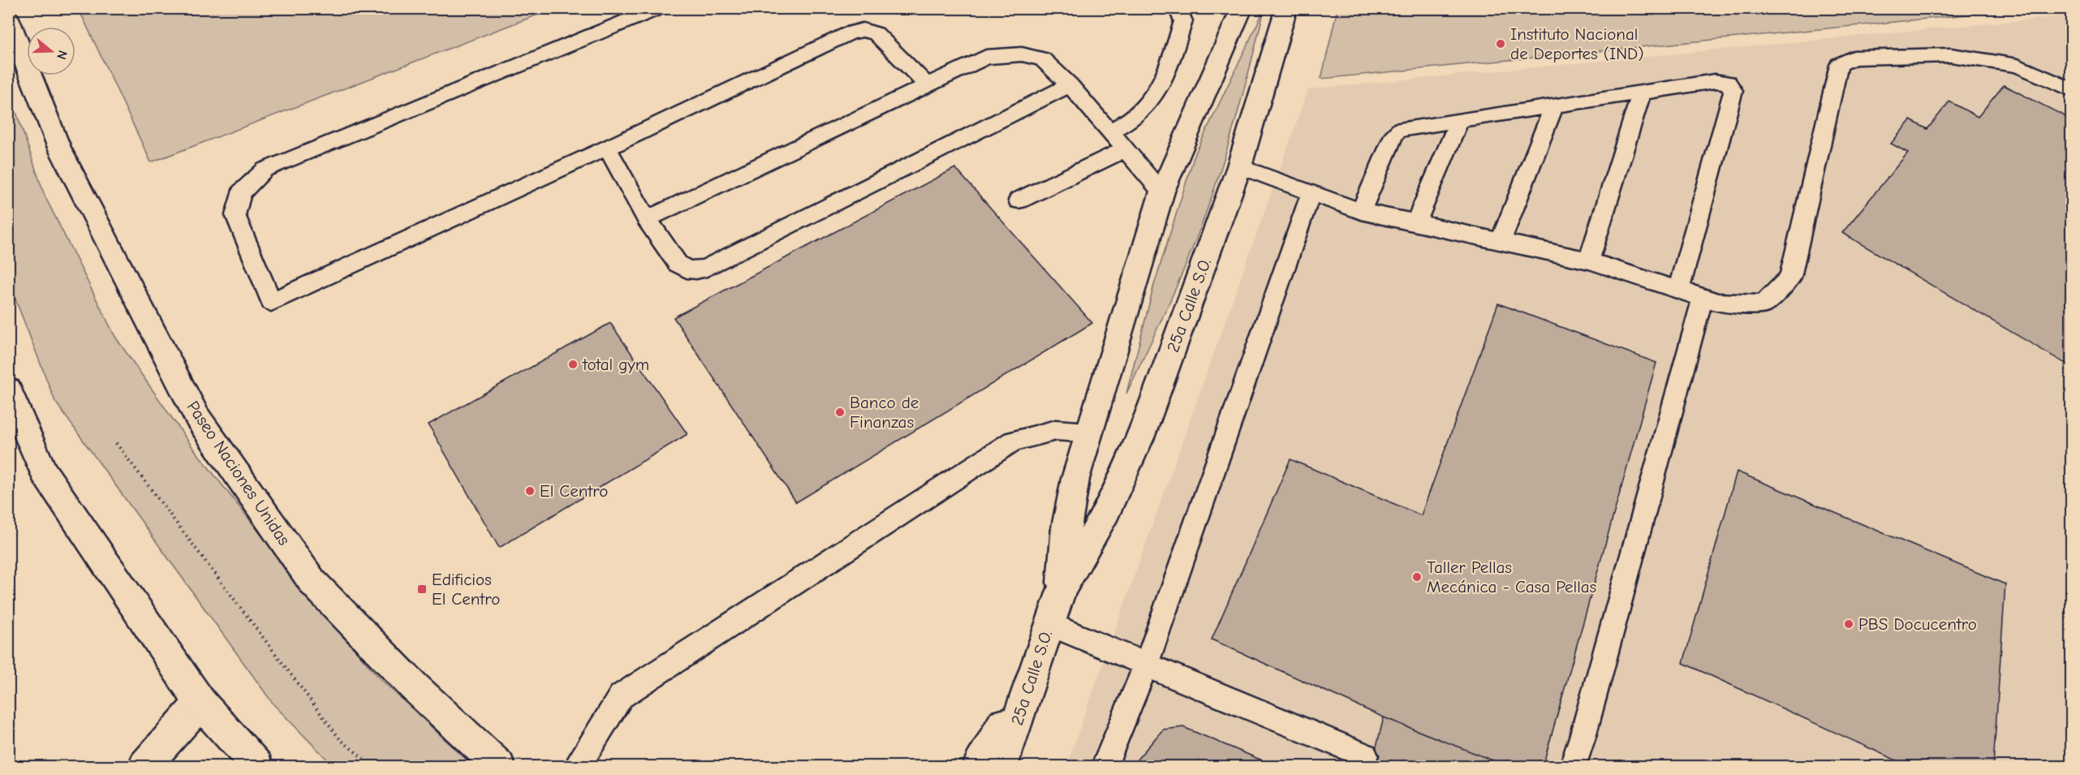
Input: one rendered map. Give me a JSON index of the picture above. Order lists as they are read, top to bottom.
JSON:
{
  "streets": {
    "street": ["25a Calle S.O.", "Paseo Naciones Unidas"]
  },
  "places": {
    "other": [
      "Instituto Nacional de Deportes (IND)",
      "total gym",
      "Banco de Finanzas",
      "El Centro",
      "Taller Pellas Mecánica - Casa Pellas",
      "PBS Docucentro"
    ],
    "transit": ["Edificios El Centro"]
  },
  "north": "right"
}
